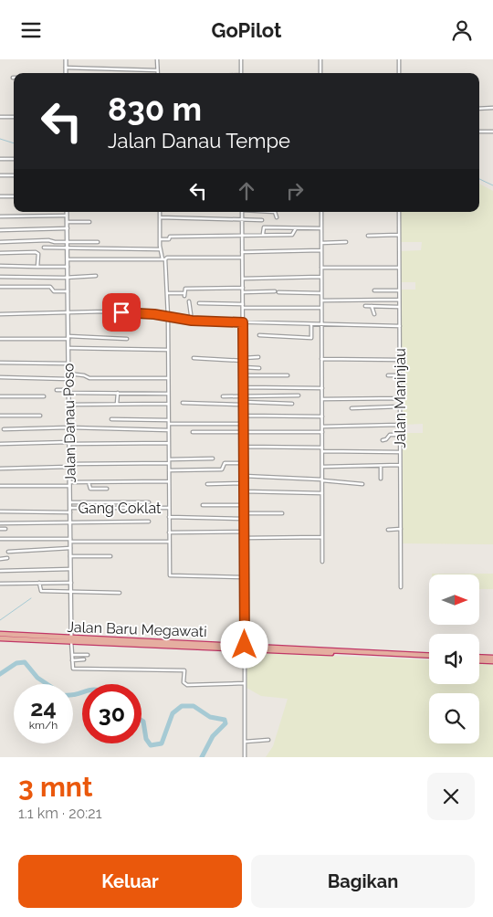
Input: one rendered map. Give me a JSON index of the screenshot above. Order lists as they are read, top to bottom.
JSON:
{
  "streets": {
    "highway": ["Jalan Baru Megawati"],
    "street": ["Jalan Maninjau", "Jalan Danau Poso", "Gang Coklat"]
  },
  "crossings": [
    ["Jalan Danau Poso", "Gang Coklat"],
    ["Jalan Danau Poso", "Jalan Baru Megawati"]
  ],
  "north": "right",
  "page": {
    "header": "GoPilot",
    "turn": ["830 m", "Jalan Danau Tempe"],
    "speed": "24 km/h",
    "limit": "30",
    "heading": ["3 mnt", "1.1 km · 20:21"],
    "buttons": ["Keluar", "Bagikan"]
  }
}
